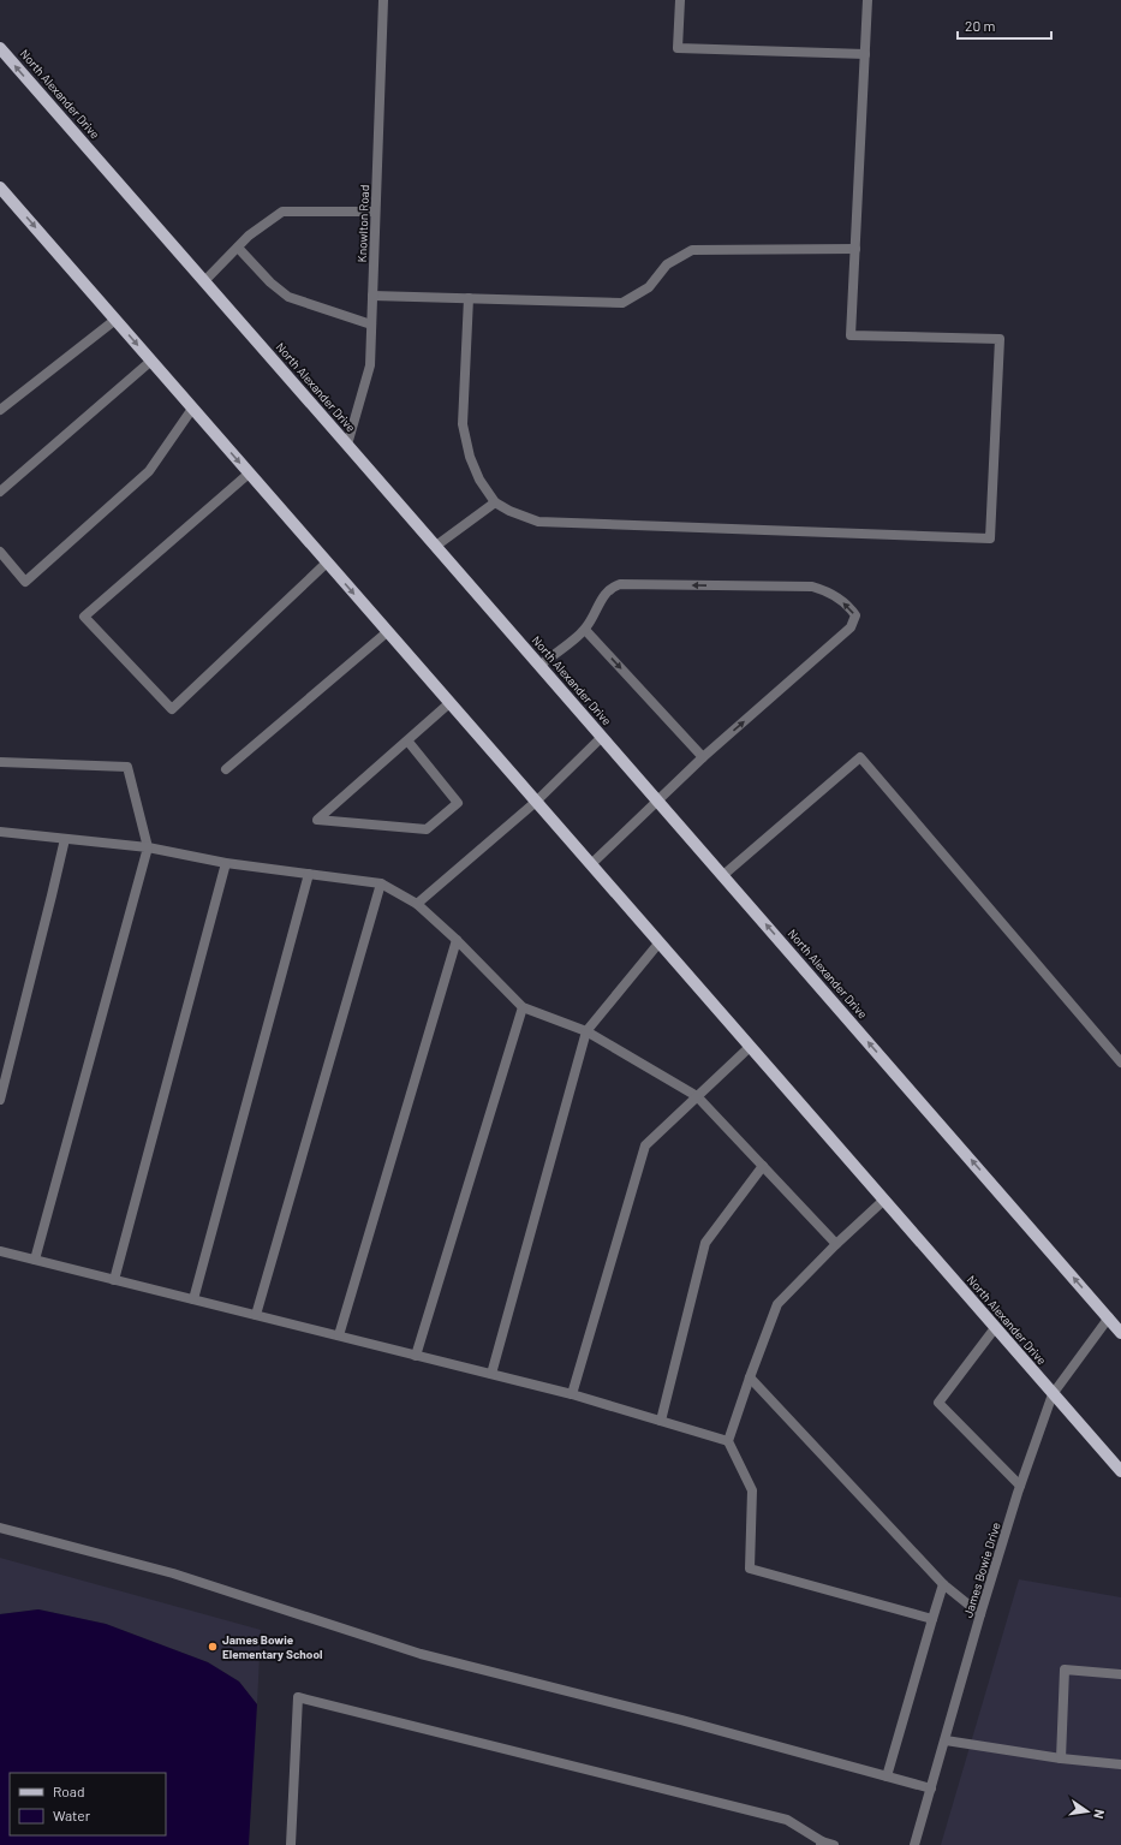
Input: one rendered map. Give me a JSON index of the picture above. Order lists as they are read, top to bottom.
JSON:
{
  "streets": {
    "main road": ["North Alexander Drive"],
    "street": ["Knowlton Road", "James Bowie Drive"]
  },
  "crossings": [
    ["North Alexander Drive", "Knowlton Road"],
    ["North Alexander Drive", "James Bowie Drive"]
  ],
  "places": ["James Bowie Elementary School"],
  "legend": ["Road", "Water"],
  "scale_bar": "20 m",
  "north": "right"
}
